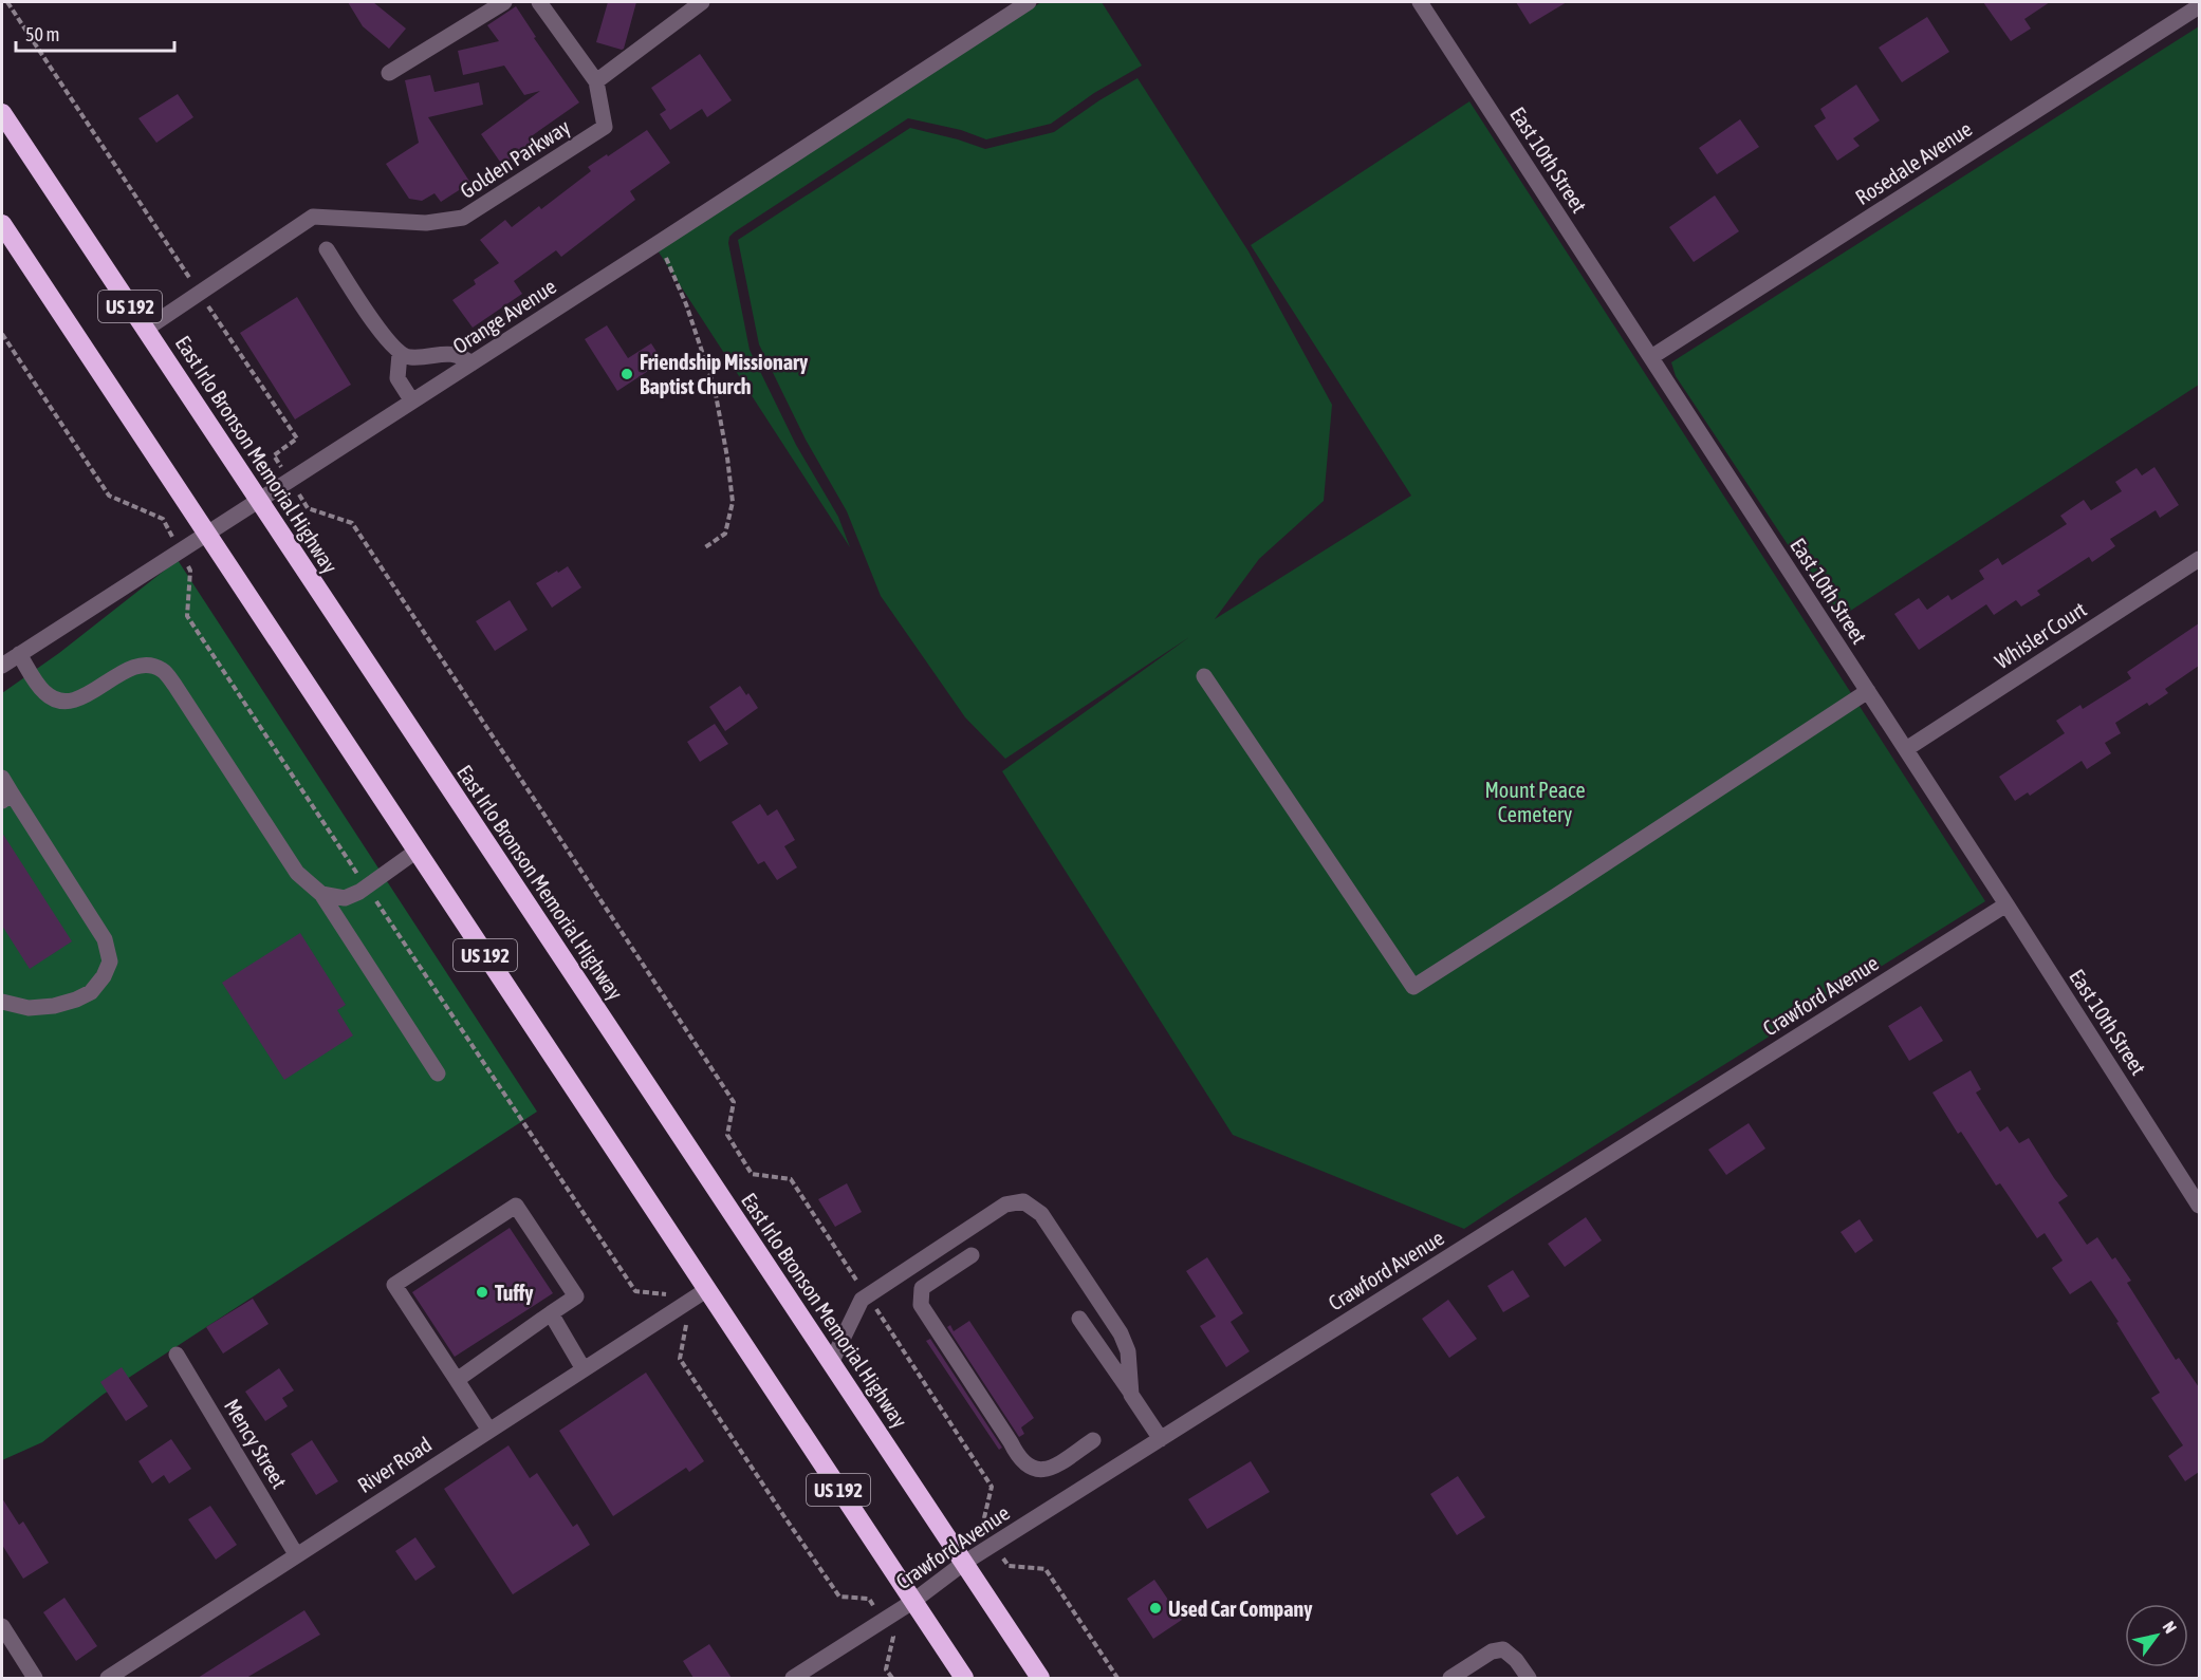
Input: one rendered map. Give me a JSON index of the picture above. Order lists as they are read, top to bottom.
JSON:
{
  "streets": {
    "highway": ["US 192", "East Irlo Bronson Memorial Highway"],
    "street": [
      "Golden Parkway",
      "East 10th Street",
      "Rosedale Avenue",
      "Orange Avenue",
      "Whisler Court",
      "Crawford Avenue",
      "Mency Street",
      "River Road"
    ]
  },
  "crossings": [
    ["Golden Parkway", "East Irlo Bronson Memorial Highway"],
    ["East 10th Street", "Rosedale Avenue"],
    ["East 10th Street", "Whisler Court"],
    ["East 10th Street", "Crawford Avenue"],
    ["US 192", "Orange Avenue"],
    ["US 192", "Crawford Avenue"],
    ["US 192", "River Road"],
    ["Orange Avenue", "East Irlo Bronson Memorial Highway"],
    ["East Irlo Bronson Memorial Highway", "Crawford Avenue"],
    ["Mency Street", "River Road"]
  ],
  "parks": ["Mount Peace Cemetery"],
  "places": ["Friendship Missionary Baptist Church", "Tuffy", "Used Car Company"],
  "scale_bar": "50 m",
  "north": "top right"
}
